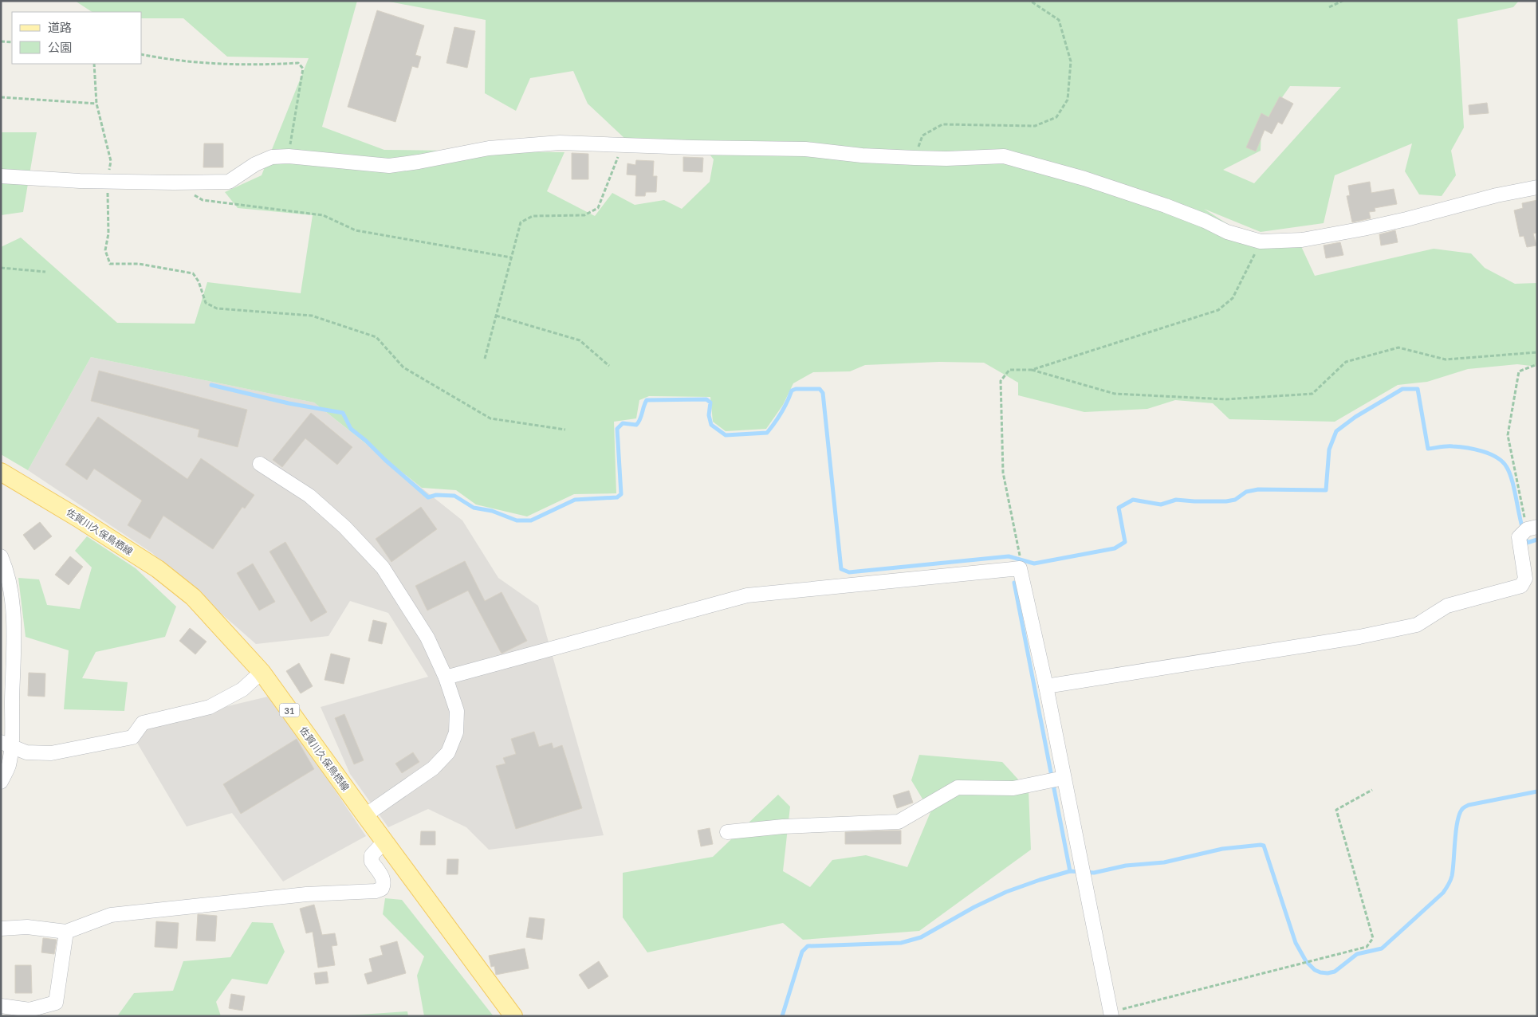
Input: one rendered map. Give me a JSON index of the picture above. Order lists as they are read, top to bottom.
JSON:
{
  "streets": {
    "main road": ["佐賀川久保鳥栖線", "31"]
  },
  "legend": ["道路", "公園"]
}
